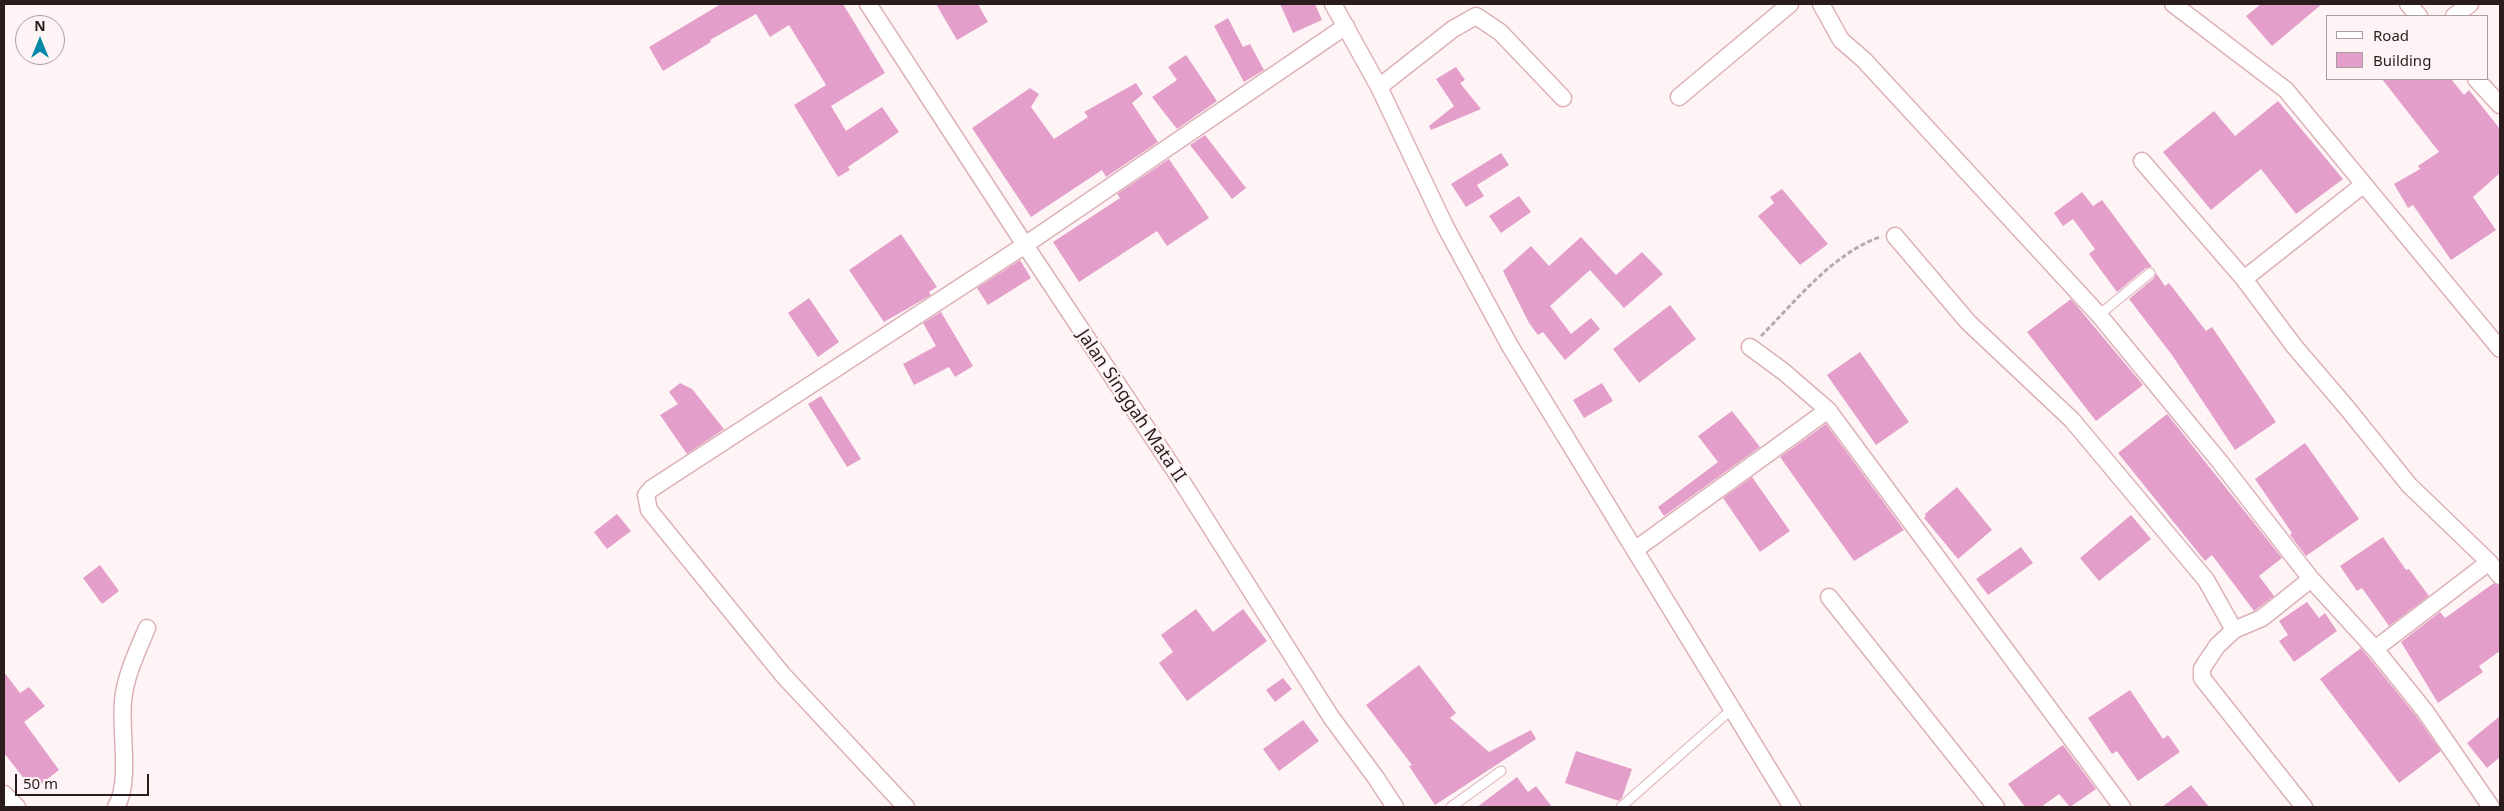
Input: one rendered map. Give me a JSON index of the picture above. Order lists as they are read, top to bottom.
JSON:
{
  "streets": {
    "street": ["Jalan Singgah Mata II"]
  },
  "legend": ["Road", "Building"],
  "scale_bar": "50 m",
  "north": "top"
}
